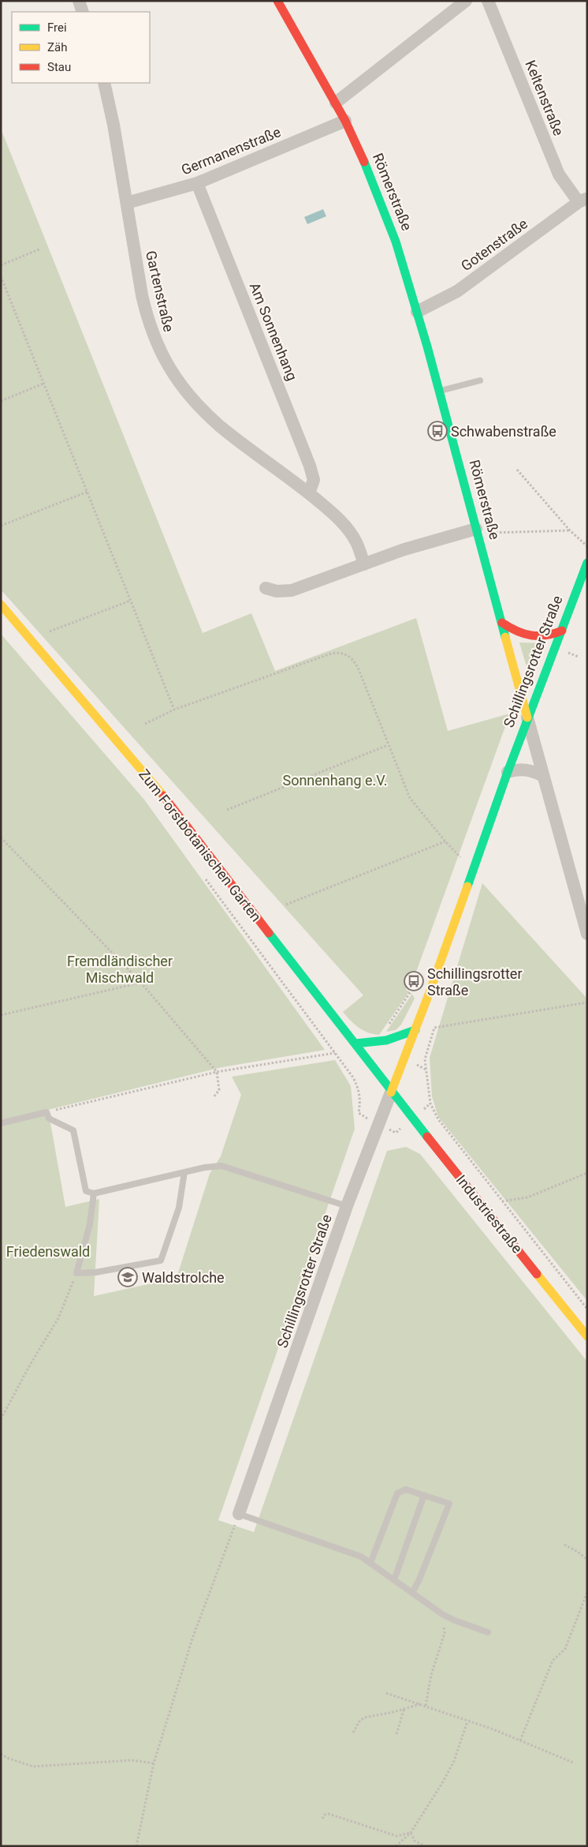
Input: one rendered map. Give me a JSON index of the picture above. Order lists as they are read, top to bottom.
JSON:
{
  "streets": {
    "street": [
      "Keltenstraße",
      "Germanenstraße",
      "Römerstraße",
      "Gotenstraße",
      "Gartenstraße",
      "Am Sonnenhang",
      "Schillingsrotter Straße",
      "Zum Forstbotanischen Garten",
      "Industriestraße"
    ]
  },
  "crossings": [
    ["Keltenstraße", "Gotenstraße"],
    ["Germanenstraße", "Römerstraße"],
    ["Germanenstraße", "Gartenstraße"],
    ["Germanenstraße", "Am Sonnenhang"],
    ["Römerstraße", "Gotenstraße"],
    ["Römerstraße", "Schillingsrotter Straße"],
    ["Gartenstraße", "Am Sonnenhang"],
    ["Schillingsrotter Straße", "Zum Forstbotanischen Garten"],
    ["Schillingsrotter Straße", "Industriestraße"],
    ["Zum Forstbotanischen Garten", "Industriestraße"]
  ],
  "parks": ["Sonnenhang e.V.", "Fremdländischer Mischwald", "Friedenswald"],
  "places": {
    "bus stop": ["Schwabenstraße", "Schillingsrotter Straße"],
    "school or university": ["Waldstrolche"]
  },
  "legend": ["Frei", "Zäh", "Stau"]
}
